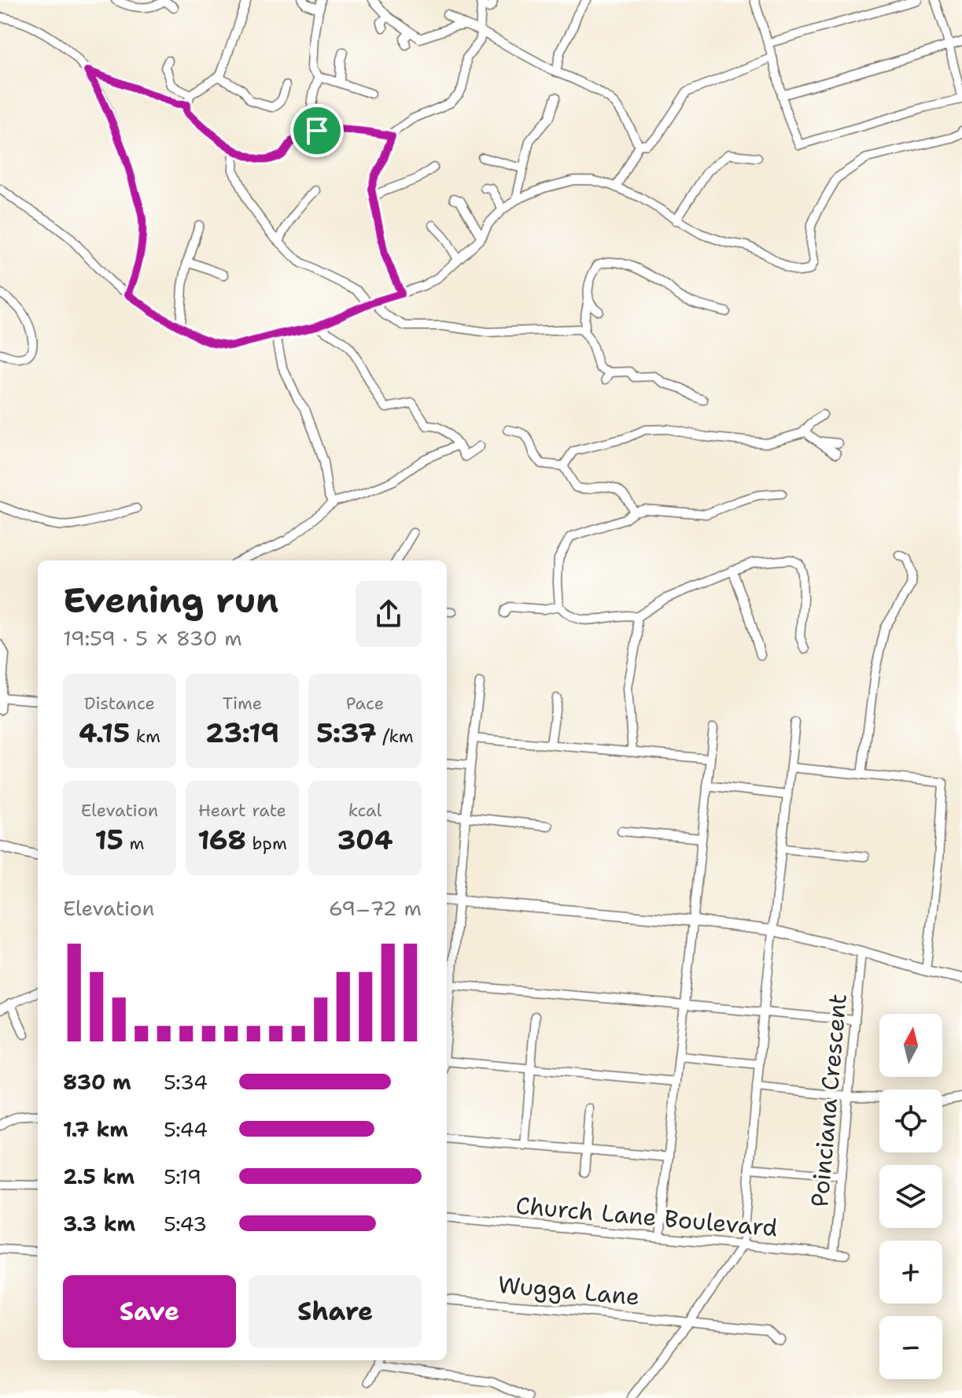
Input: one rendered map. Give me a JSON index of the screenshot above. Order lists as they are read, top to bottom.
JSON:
{
  "streets": {
    "street": ["Poinciana Crescent", "Church Lane Boulevard", "Wugga Lane"]
  },
  "crossings": [
    ["Poinciana Crescent", "Church Lane Boulevard"]
  ],
  "north": "top",
  "page": {
    "heading": ["Evening run", "19:59 · 5 × 830 m"],
    "stats": [
      ["Distance", "4.15 km"],
      ["Time", "23:19"],
      ["Pace", "5:37 /km"],
      ["Elevation", "15 m"],
      ["Heart rate", "168 bpm"],
      ["kcal", "304"]
    ],
    "chart": ["Elevation", "69–72 m"],
    "map_buttons": ["+", "−"],
    "list": [
      {
        "name": "830 m",
        "note": "5:34"
      },
      {
        "name": "1.7 km",
        "note": "5:44"
      },
      {
        "name": "2.5 km",
        "note": "5:19"
      },
      {
        "name": "3.3 km",
        "note": "5:43"
      }
    ],
    "buttons": ["Save", "Share"]
  }
}
